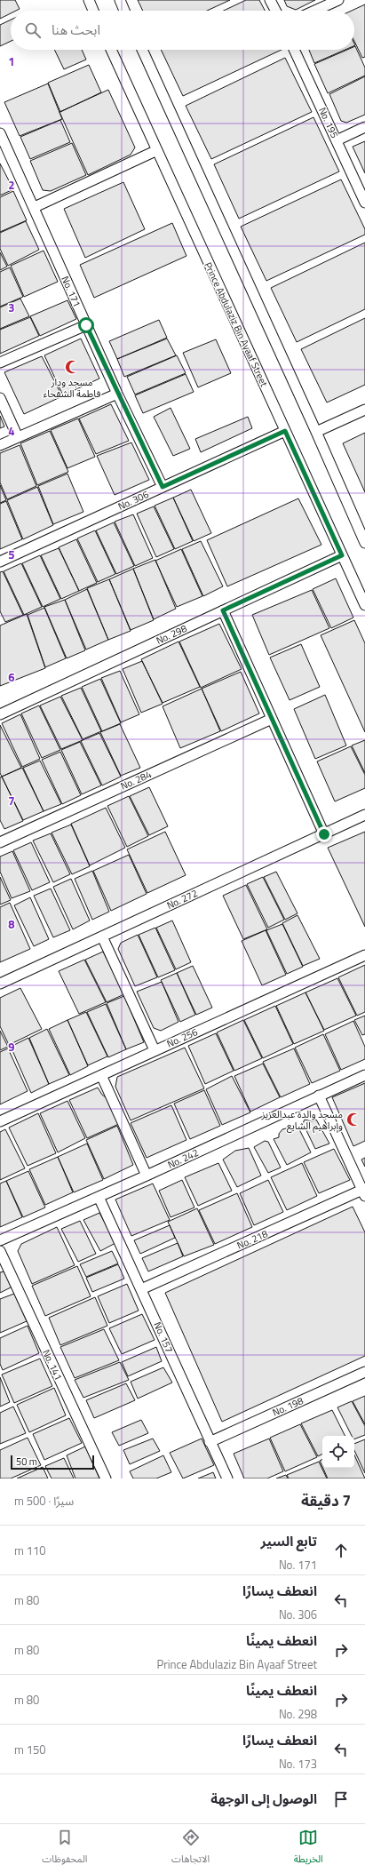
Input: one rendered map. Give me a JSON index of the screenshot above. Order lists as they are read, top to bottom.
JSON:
{
  "streets": {
    "street": [
      "No. 195",
      "No. 171",
      "Prince Abdulaziz Bin Ayaaf Street",
      "No. 306",
      "No. 298",
      "No. 284",
      "No. 272",
      "No. 256",
      "No. 242",
      "No. 218",
      "No. 157",
      "No. 141",
      "No. 198"
    ]
  },
  "crossings": [
    ["No. 171", "No. 306"],
    ["Prince Abdulaziz Bin Ayaaf Street", "No. 306"],
    ["Prince Abdulaziz Bin Ayaaf Street", "No. 298"],
    ["No. 242", "No. 157"],
    ["No. 218", "No. 157"],
    ["No. 157", "No. 198"]
  ],
  "places": {
    "mosque": ["مسجد ودار فاطمة الشقحاء", "مسجد والدة عبدالعزيز وإبراهيم الشايع"]
  },
  "scale_bar": "50 m",
  "page": {
    "search": "ابحث هنا",
    "scale": "50 m",
    "heading": ["7 دقيقة", "سيرًا · 500 m"],
    "list": [
      ["تابع السير", "No. 171", "110 m"],
      ["انعطف يسارًا", "No. 306", "80 m"],
      ["انعطف يمينًا", "Prince Abdulaziz Bin Ayaaf Street", "80 m"],
      ["انعطف يمينًا", "No. 298", "80 m"],
      ["انعطف يسارًا", "No. 173", "150 m"],
      "الوصول إلى الوجهة"
    ],
    "nav": ["الخريطة", "الاتجاهات", "المحفوظات"]
  },
  "grid": {
    "rows": [
      "1",
      "2",
      "3",
      "4",
      "5",
      "6",
      "7",
      "8",
      "9"
    ]
  }
}
